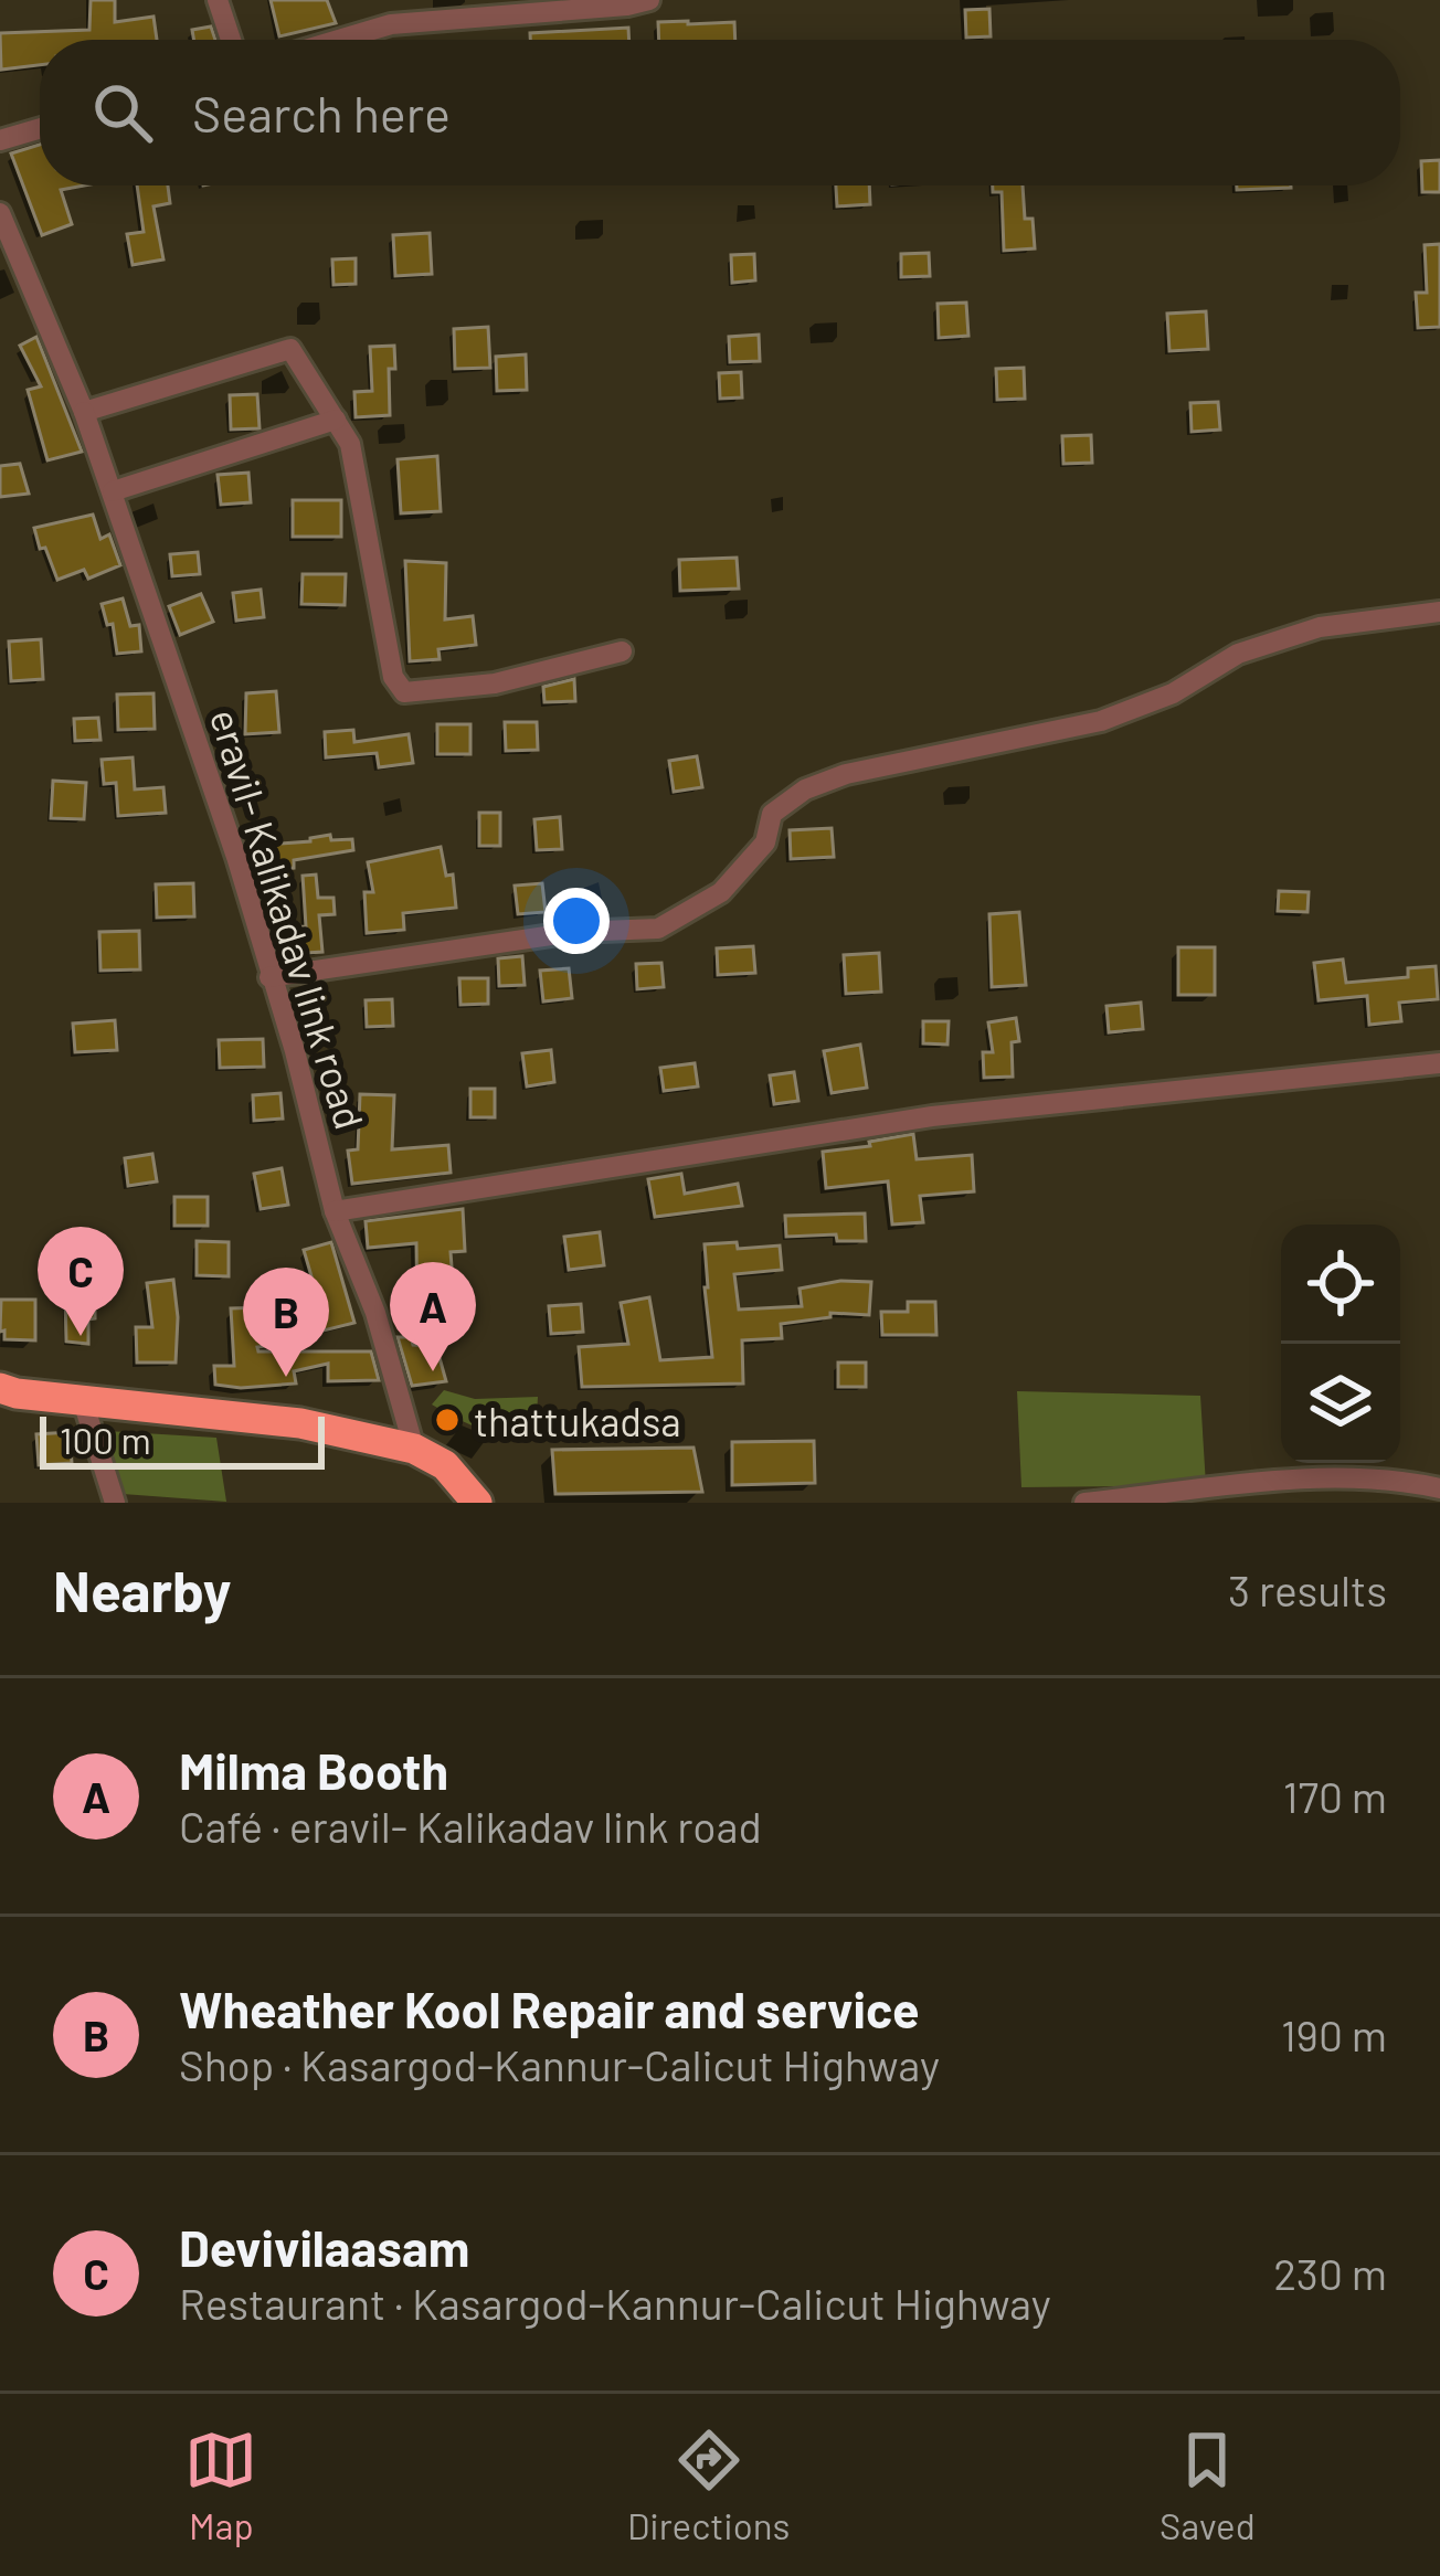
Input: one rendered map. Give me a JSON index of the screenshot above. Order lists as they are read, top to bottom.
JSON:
{
  "streets": {
    "street": ["eravil- Kalikadav link road"]
  },
  "places": ["thattukadsa"],
  "scale_bar": "100 m",
  "page": {
    "search": "Search here",
    "pins": ["C", "A", "B"],
    "scale": "100 m",
    "heading": ["Nearby", "3 results"],
    "list": [
      {
        "mark": "A",
        "name": "Milma Booth",
        "note": "Café · eravil- Kalikadav link road",
        "value": "170 m"
      },
      {
        "mark": "B",
        "name": "Wheather Kool Repair and service",
        "note": "Shop · Kasargod-Kannur-Calicut Highway",
        "value": "190 m"
      },
      {
        "mark": "C",
        "name": "Devivilaasam",
        "note": "Restaurant · Kasargod-Kannur-Calicut Highway",
        "value": "230 m"
      }
    ],
    "nav": ["Map", "Directions", "Saved"]
  }
}
